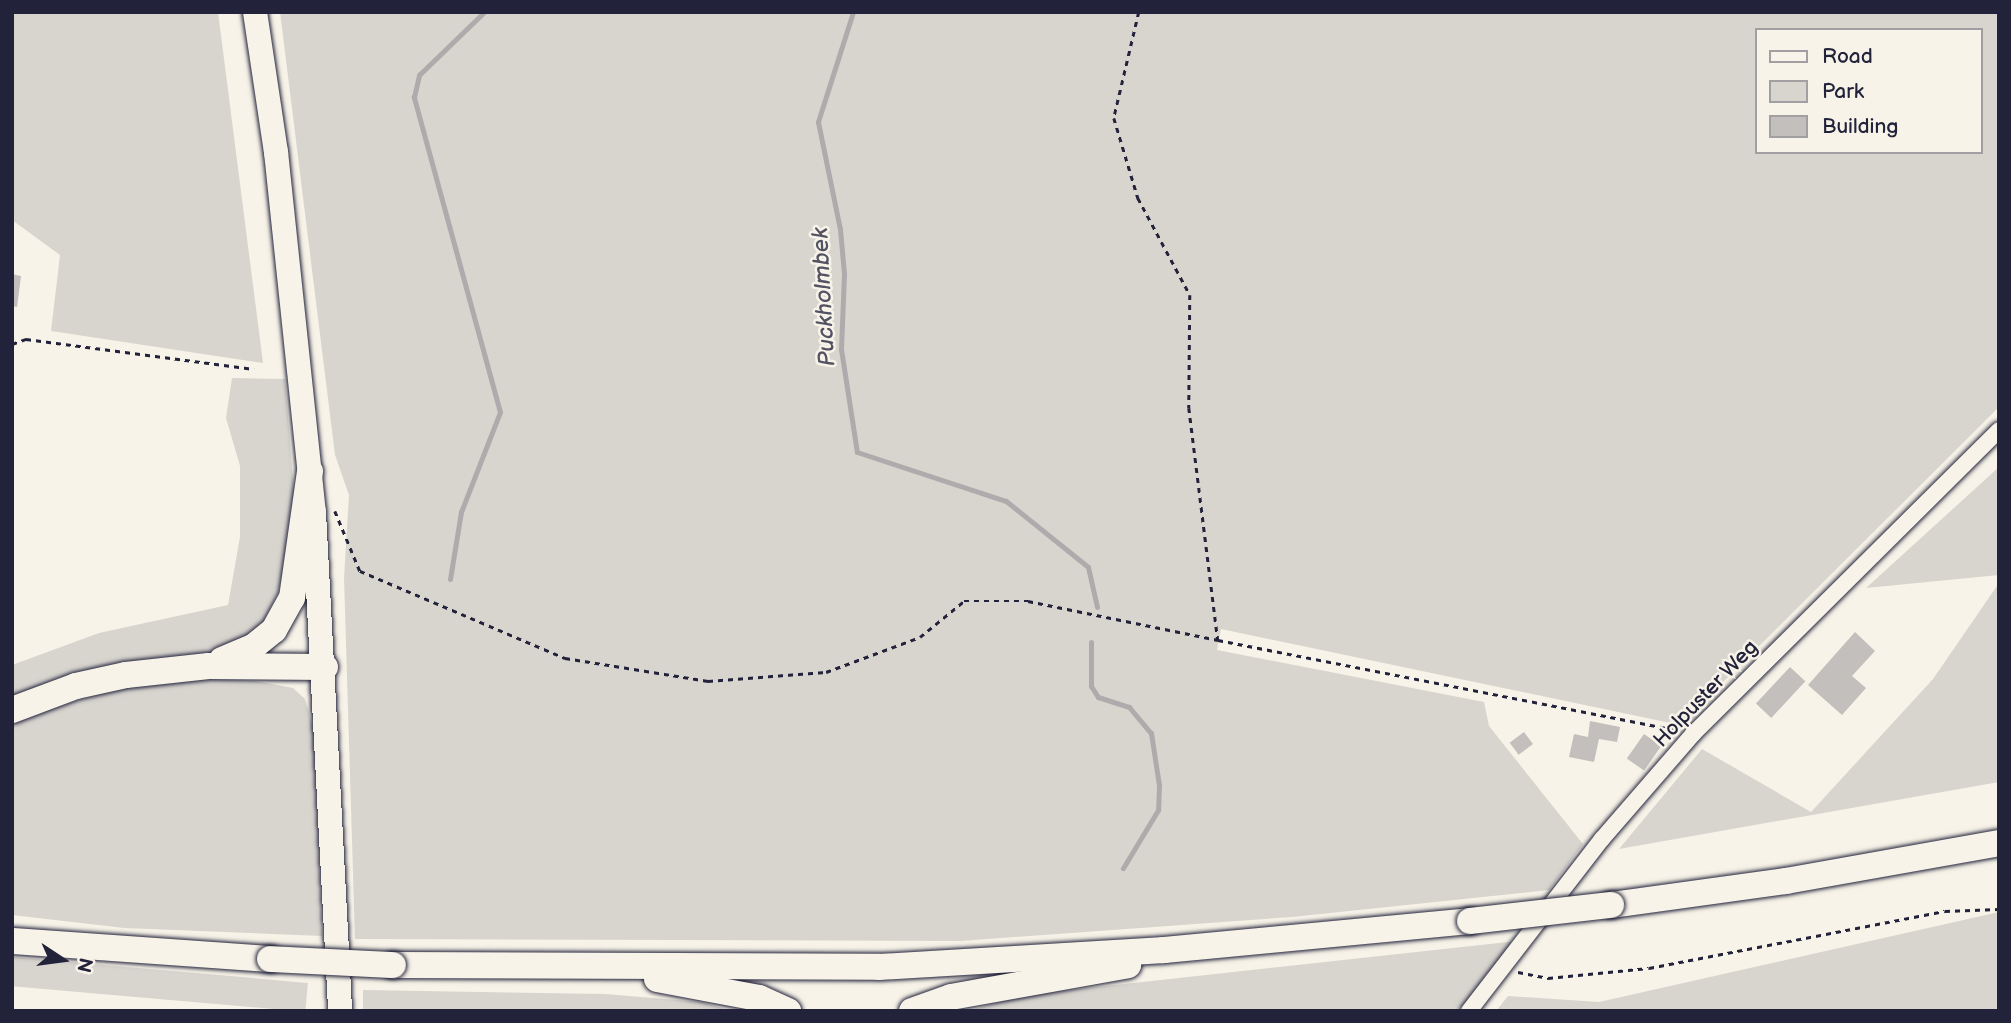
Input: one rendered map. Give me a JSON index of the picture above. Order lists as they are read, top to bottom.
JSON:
{
  "streets": {
    "street": ["Holpuster Weg"]
  },
  "water": ["Puckholmbek"],
  "legend": ["Road", "Park", "Building"],
  "north": "right"
}
